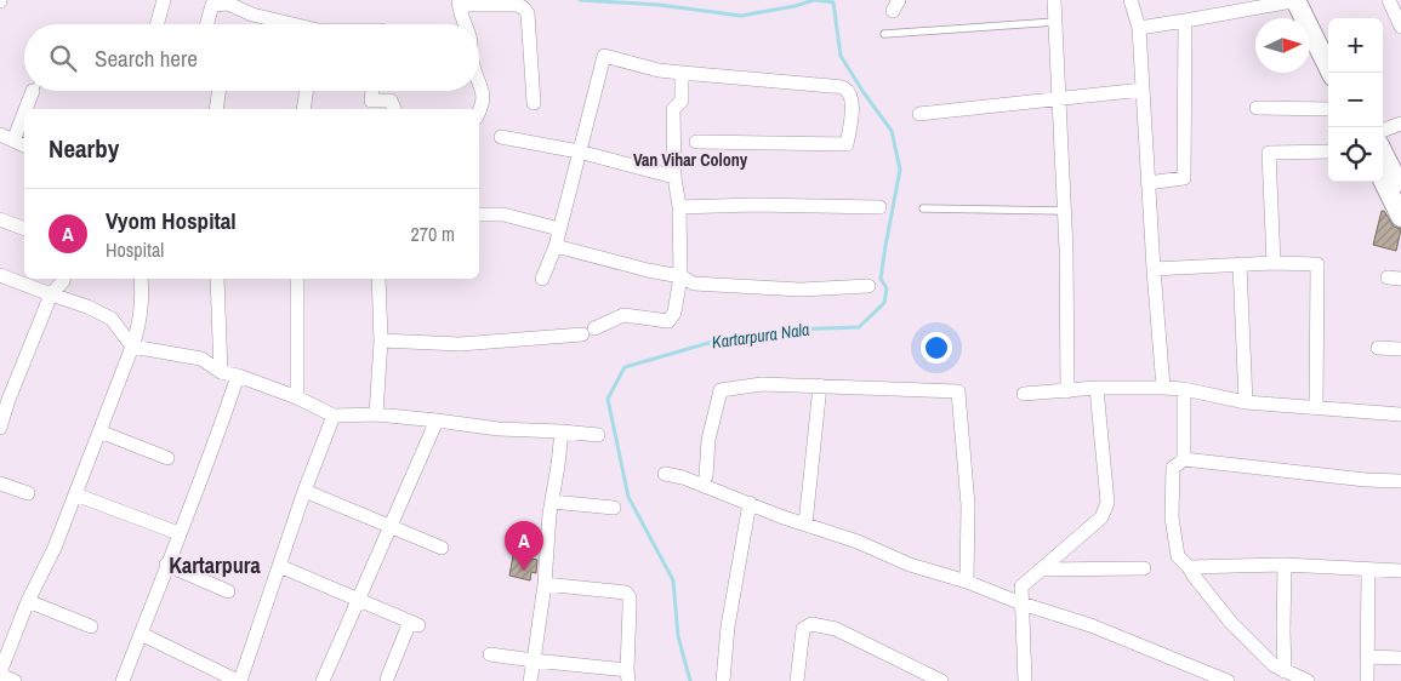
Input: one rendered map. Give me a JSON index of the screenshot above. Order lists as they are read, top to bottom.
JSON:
{
  "districts": ["Van Vihar Colony", "Kartarpura"],
  "water": ["Kartarpura Nala"],
  "north": "right",
  "page": {
    "map_buttons": ["+", "−"],
    "search": "Search here",
    "heading": "Nearby",
    "list": [
      {
        "mark": "A",
        "name": "Vyom Hospital",
        "note": "Hospital",
        "value": "270 m"
      }
    ],
    "pins": "A"
  }
}
